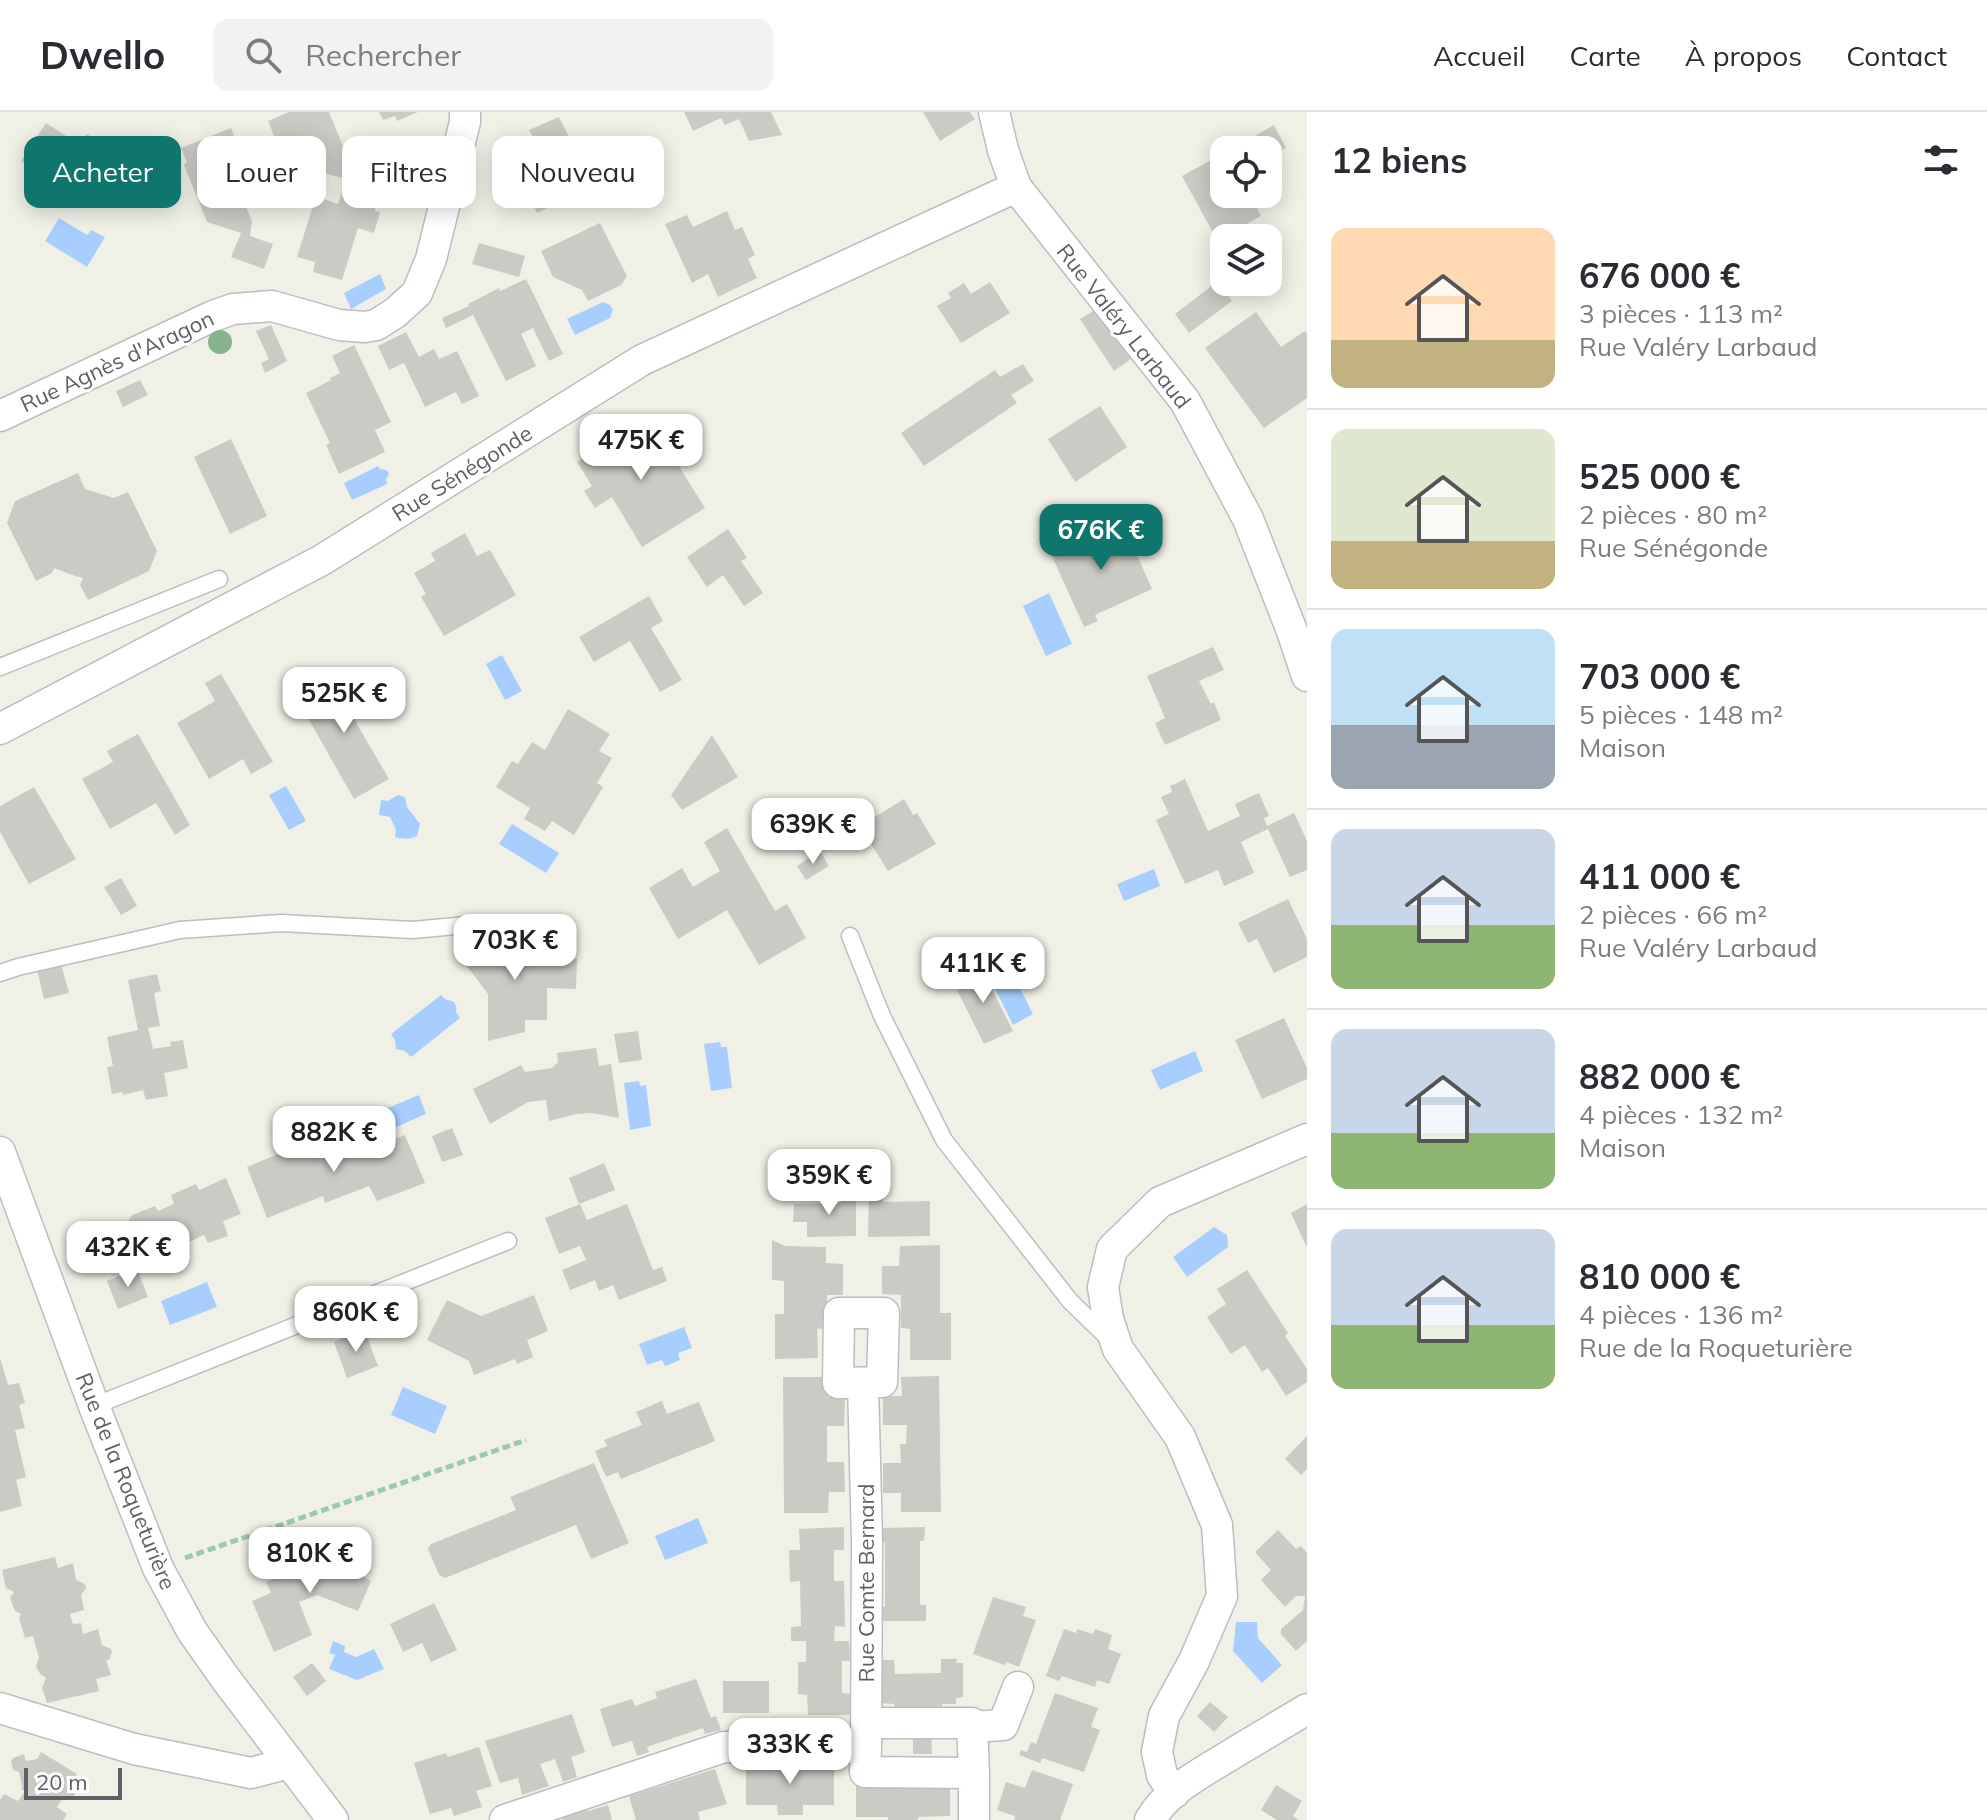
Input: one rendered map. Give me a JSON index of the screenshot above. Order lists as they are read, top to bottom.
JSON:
{
  "streets": {
    "street": [
      "Rue Valéry Larbaud",
      "Rue Agnès d'Aragon",
      "Rue Sénégonde",
      "Rue de la Roqueturière",
      "Rue Comte Bernard"
    ]
  },
  "crossings": [
    ["Rue Valéry Larbaud", "Rue Sénégonde"]
  ],
  "scale_bar": "20 m",
  "page": {
    "header": "Dwello",
    "search": "Rechercher",
    "nav": [
      "Accueil",
      "Carte",
      "À propos",
      "Contact"
    ],
    "heading": "12 biens",
    "chip": [
      "Acheter",
      "Louer",
      "Filtres",
      "Nouveau"
    ],
    "list": [
      {
        "name": "676 000 €",
        "note": "3 pièces · 113 m² · Rue Valéry Larbaud"
      },
      {
        "name": "525 000 €",
        "note": "2 pièces · 80 m² · Rue Sénégonde"
      },
      {
        "name": "703 000 €",
        "note": "5 pièces · 148 m² · Maison"
      },
      {
        "name": "411 000 €",
        "note": "2 pièces · 66 m² · Rue Valéry Larbaud"
      },
      {
        "name": "882 000 €",
        "note": "4 pièces · 132 m² · Maison"
      },
      {
        "name": "810 000 €",
        "note": "4 pièces · 136 m² · Rue de la Roqueturière"
      }
    ],
    "price": [
      "475K €",
      "676K €",
      "525K €",
      "639K €",
      "703K €",
      "411K €",
      "882K €",
      "359K €",
      "432K €",
      "860K €",
      "810K €",
      "333K €"
    ],
    "scale": "20 m"
  }
}
